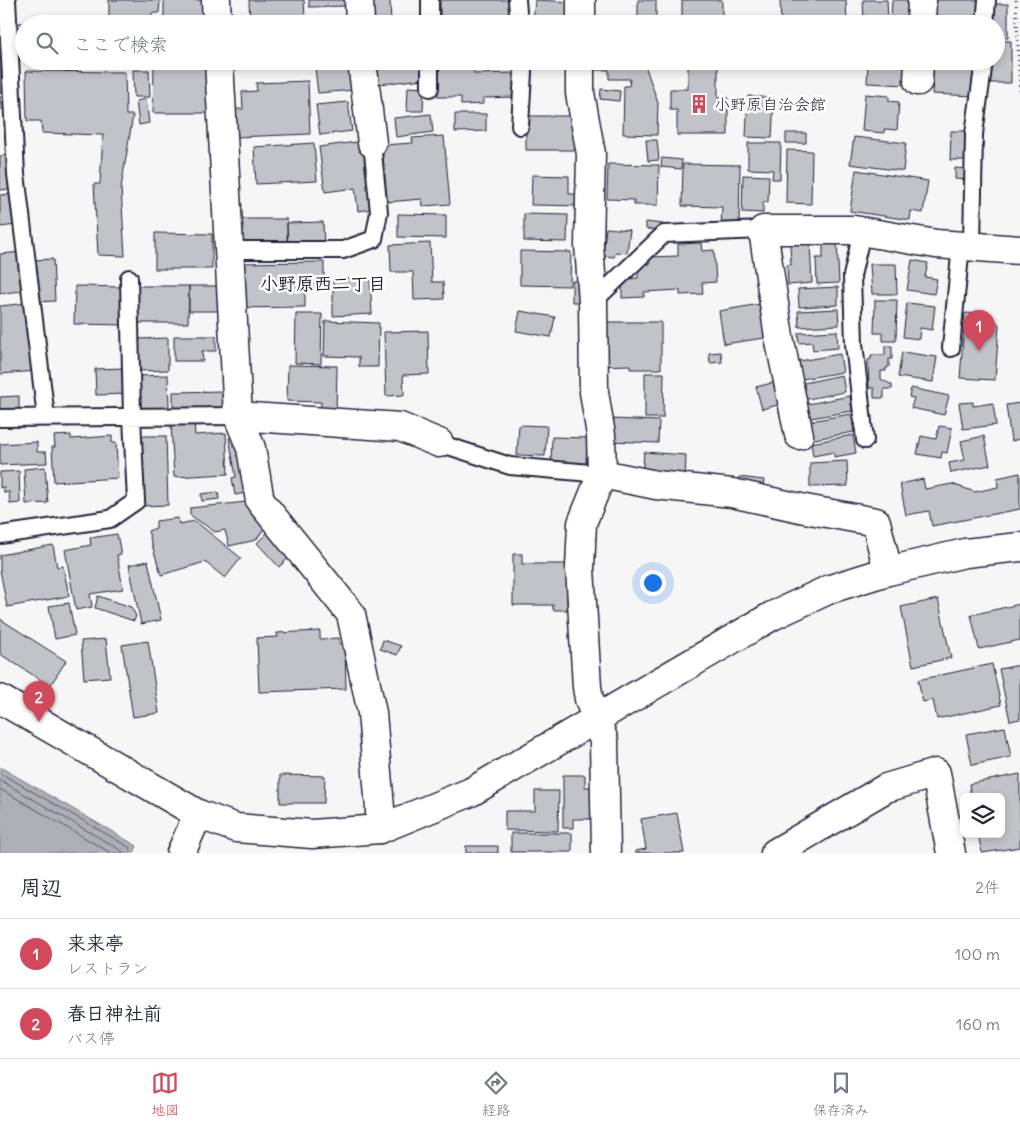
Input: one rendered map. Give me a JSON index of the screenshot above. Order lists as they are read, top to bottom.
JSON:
{
  "districts": ["小野原西二丁目"],
  "places": {
    "building": ["小野原自治会館"]
  },
  "page": {
    "search": "ここで検索",
    "pins": ["1", "2"],
    "heading": ["周辺", "2件"],
    "list": [
      {
        "mark": "1",
        "name": "来来亭",
        "note": "レストラン",
        "value": "100 m"
      },
      {
        "mark": "2",
        "name": "春日神社前",
        "note": "バス停",
        "value": "160 m"
      }
    ],
    "nav": ["地図", "経路", "保存済み"]
  }
}
